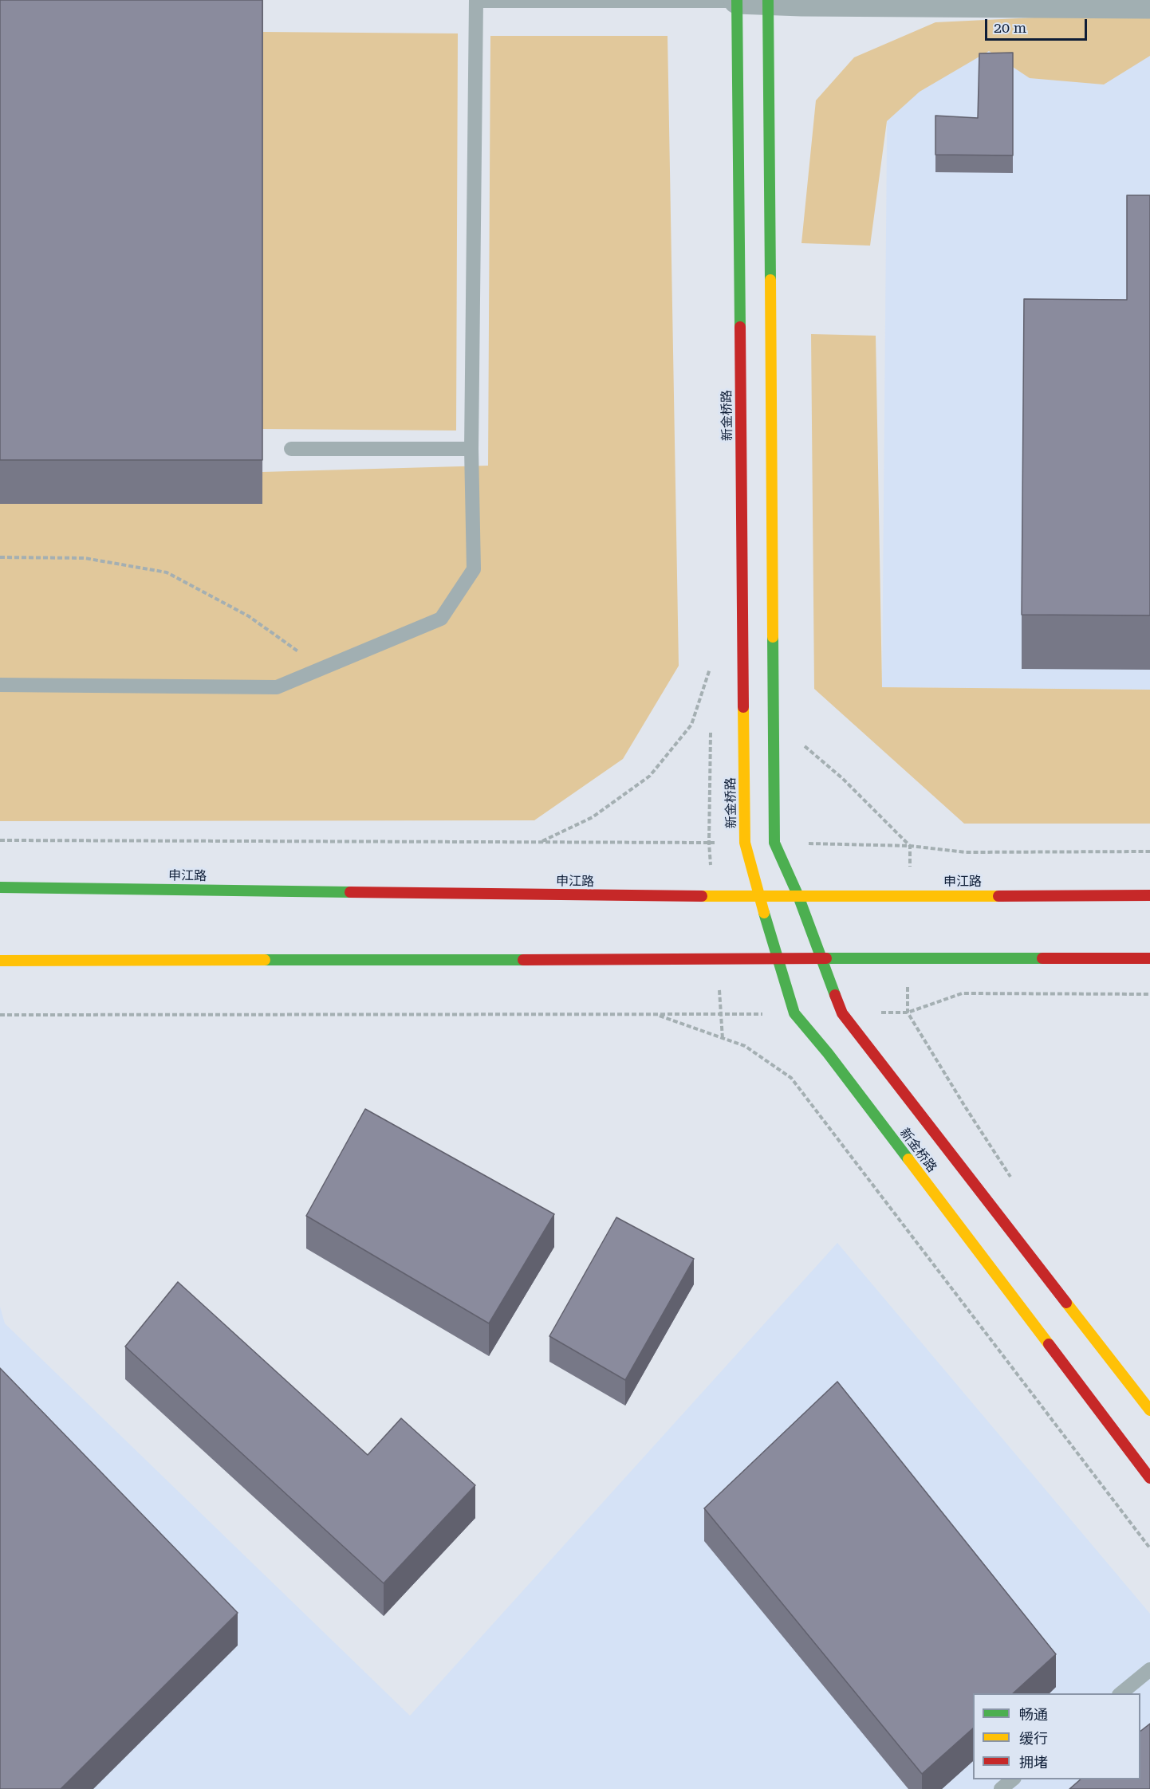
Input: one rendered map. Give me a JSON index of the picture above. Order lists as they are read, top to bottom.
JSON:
{
  "streets": {
    "street": ["新金桥路", "申江路"]
  },
  "crossings": [
    ["新金桥路", "申江路"]
  ],
  "legend": ["畅通", "缓行", "拥堵"],
  "scale_bar": "20 m"
}
